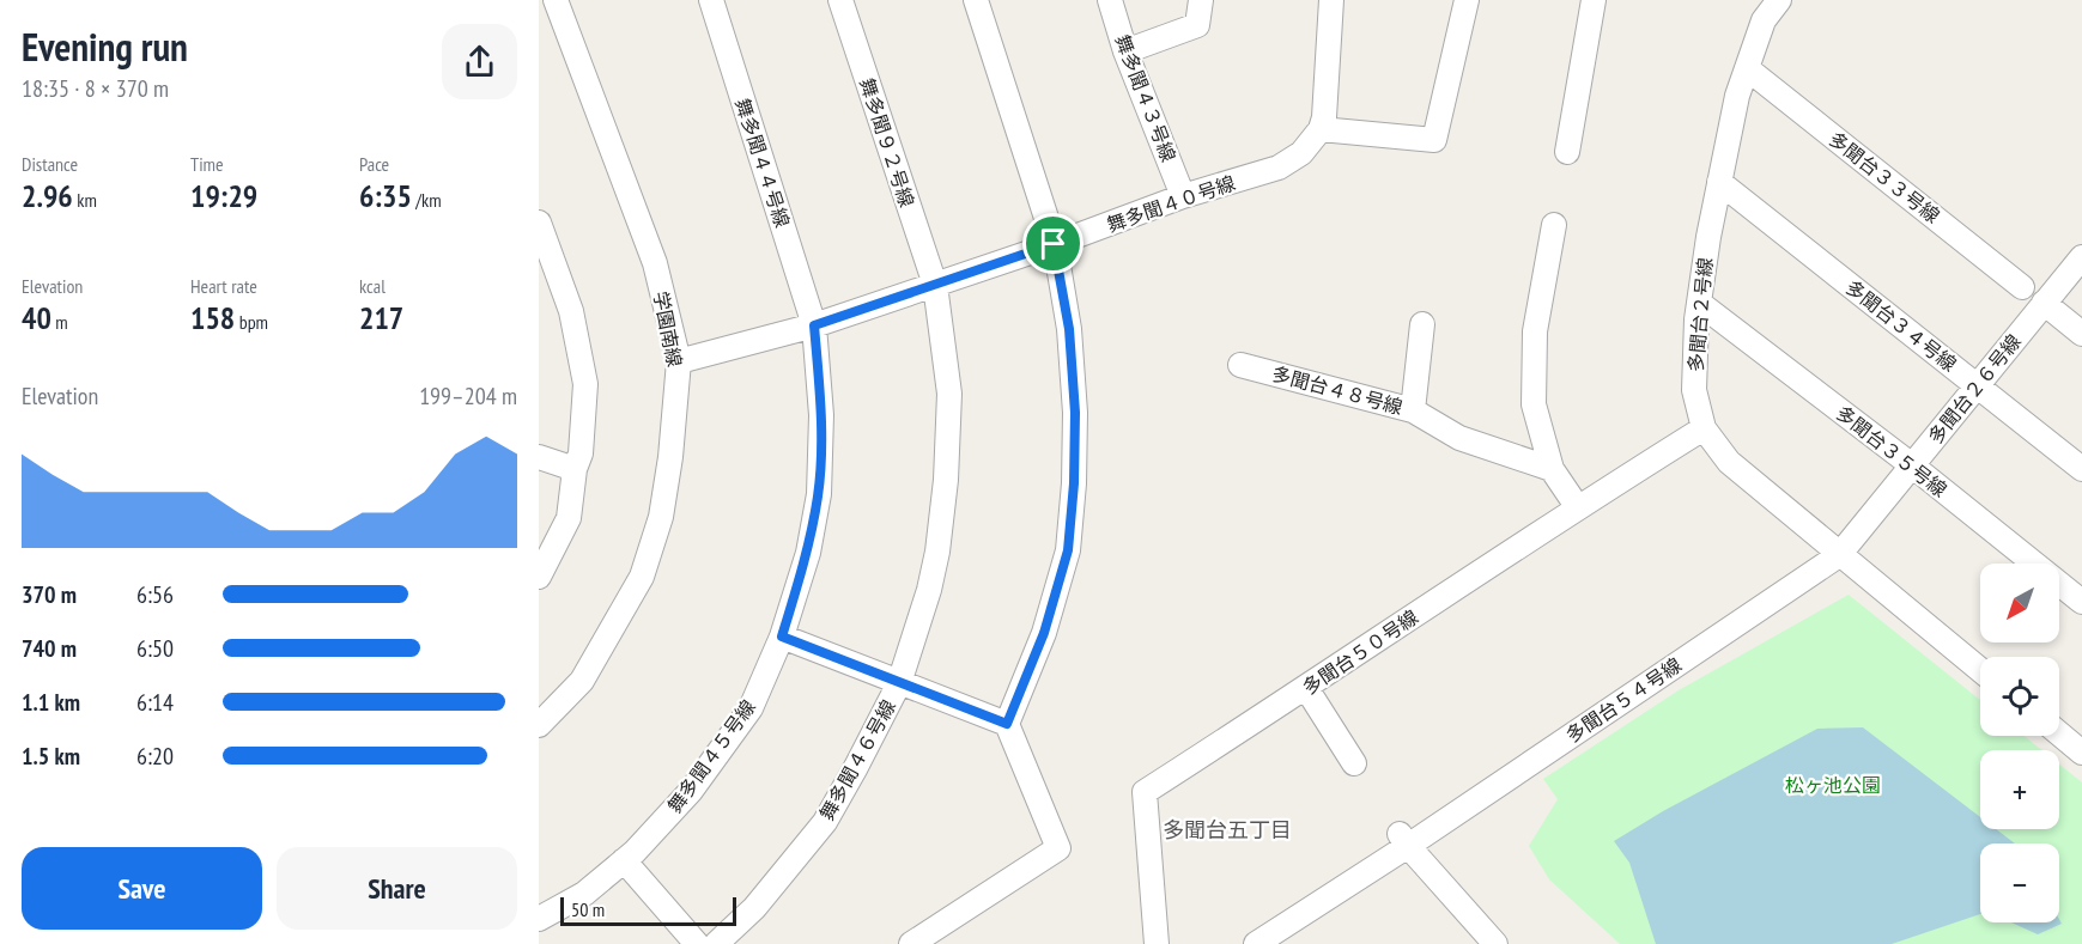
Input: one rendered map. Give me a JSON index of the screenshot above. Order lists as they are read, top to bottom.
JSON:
{
  "streets": {
    "street": [
      "舞多聞４３号線",
      "舞多聞９２号線",
      "舞多聞４４号線",
      "多聞台３３号線",
      "舞多聞４０号線",
      "多聞台２号線",
      "多聞台３４号線",
      "学園南線",
      "多聞台２６号線",
      "多聞台４８号線",
      "多聞台３５号線",
      "多聞台５０号線",
      "多聞台５４号線",
      "舞多聞４５号線",
      "舞多聞４６号線"
    ]
  },
  "crossings": [
    ["舞多聞４３号線", "舞多聞４０号線"],
    ["舞多聞９２号線", "舞多聞４０号線"],
    ["舞多聞９２号線", "舞多聞４６号線"],
    ["舞多聞４４号線", "舞多聞４０号線"],
    ["舞多聞４４号線", "舞多聞４５号線"],
    ["多聞台３３号線", "多聞台２号線"],
    ["舞多聞４０号線", "学園南線"],
    ["舞多聞４０号線", "舞多聞４５号線"],
    ["舞多聞４０号線", "舞多聞４６号線"],
    ["多聞台２号線", "多聞台３４号線"],
    ["多聞台２号線", "多聞台２６号線"],
    ["多聞台２号線", "多聞台３５号線"],
    ["多聞台２号線", "多聞台５０号線"],
    ["多聞台２号線", "多聞台５４号線"],
    ["多聞台３４号線", "多聞台２６号線"],
    ["多聞台２６号線", "多聞台３５号線"],
    ["多聞台２６号線", "多聞台５４号線"]
  ],
  "districts": ["多聞台五丁目"],
  "parks": ["松ヶ池公園"],
  "scale_bar": "50 m",
  "north": "bottom left",
  "page": {
    "heading": ["Evening run", "18:35 · 8 × 370 m"],
    "stats": [
      ["Distance", "2.96 km"],
      ["Time", "19:29"],
      ["Pace", "6:35 /km"],
      ["Elevation", "40 m"],
      ["Heart rate", "158 bpm"],
      ["kcal", "217"]
    ],
    "chart": ["Elevation", "199–204 m"],
    "map_buttons": ["+", "−"],
    "list": [
      {
        "name": "370 m",
        "note": "6:56"
      },
      {
        "name": "740 m",
        "note": "6:50"
      },
      {
        "name": "1.1 km",
        "note": "6:14"
      },
      {
        "name": "1.5 km",
        "note": "6:20"
      }
    ],
    "buttons": ["Save", "Share"],
    "scale": "50 m"
  }
}
